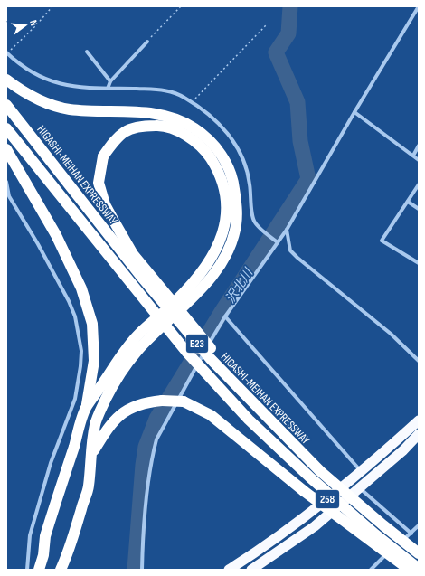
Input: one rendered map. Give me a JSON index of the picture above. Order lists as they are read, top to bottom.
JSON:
{
  "streets": {
    "highway": ["HIGASHI-MEIHAN EXPRESSWAY", "E23", "258"]
  },
  "water": ["沢北川"],
  "north": "right"
}
